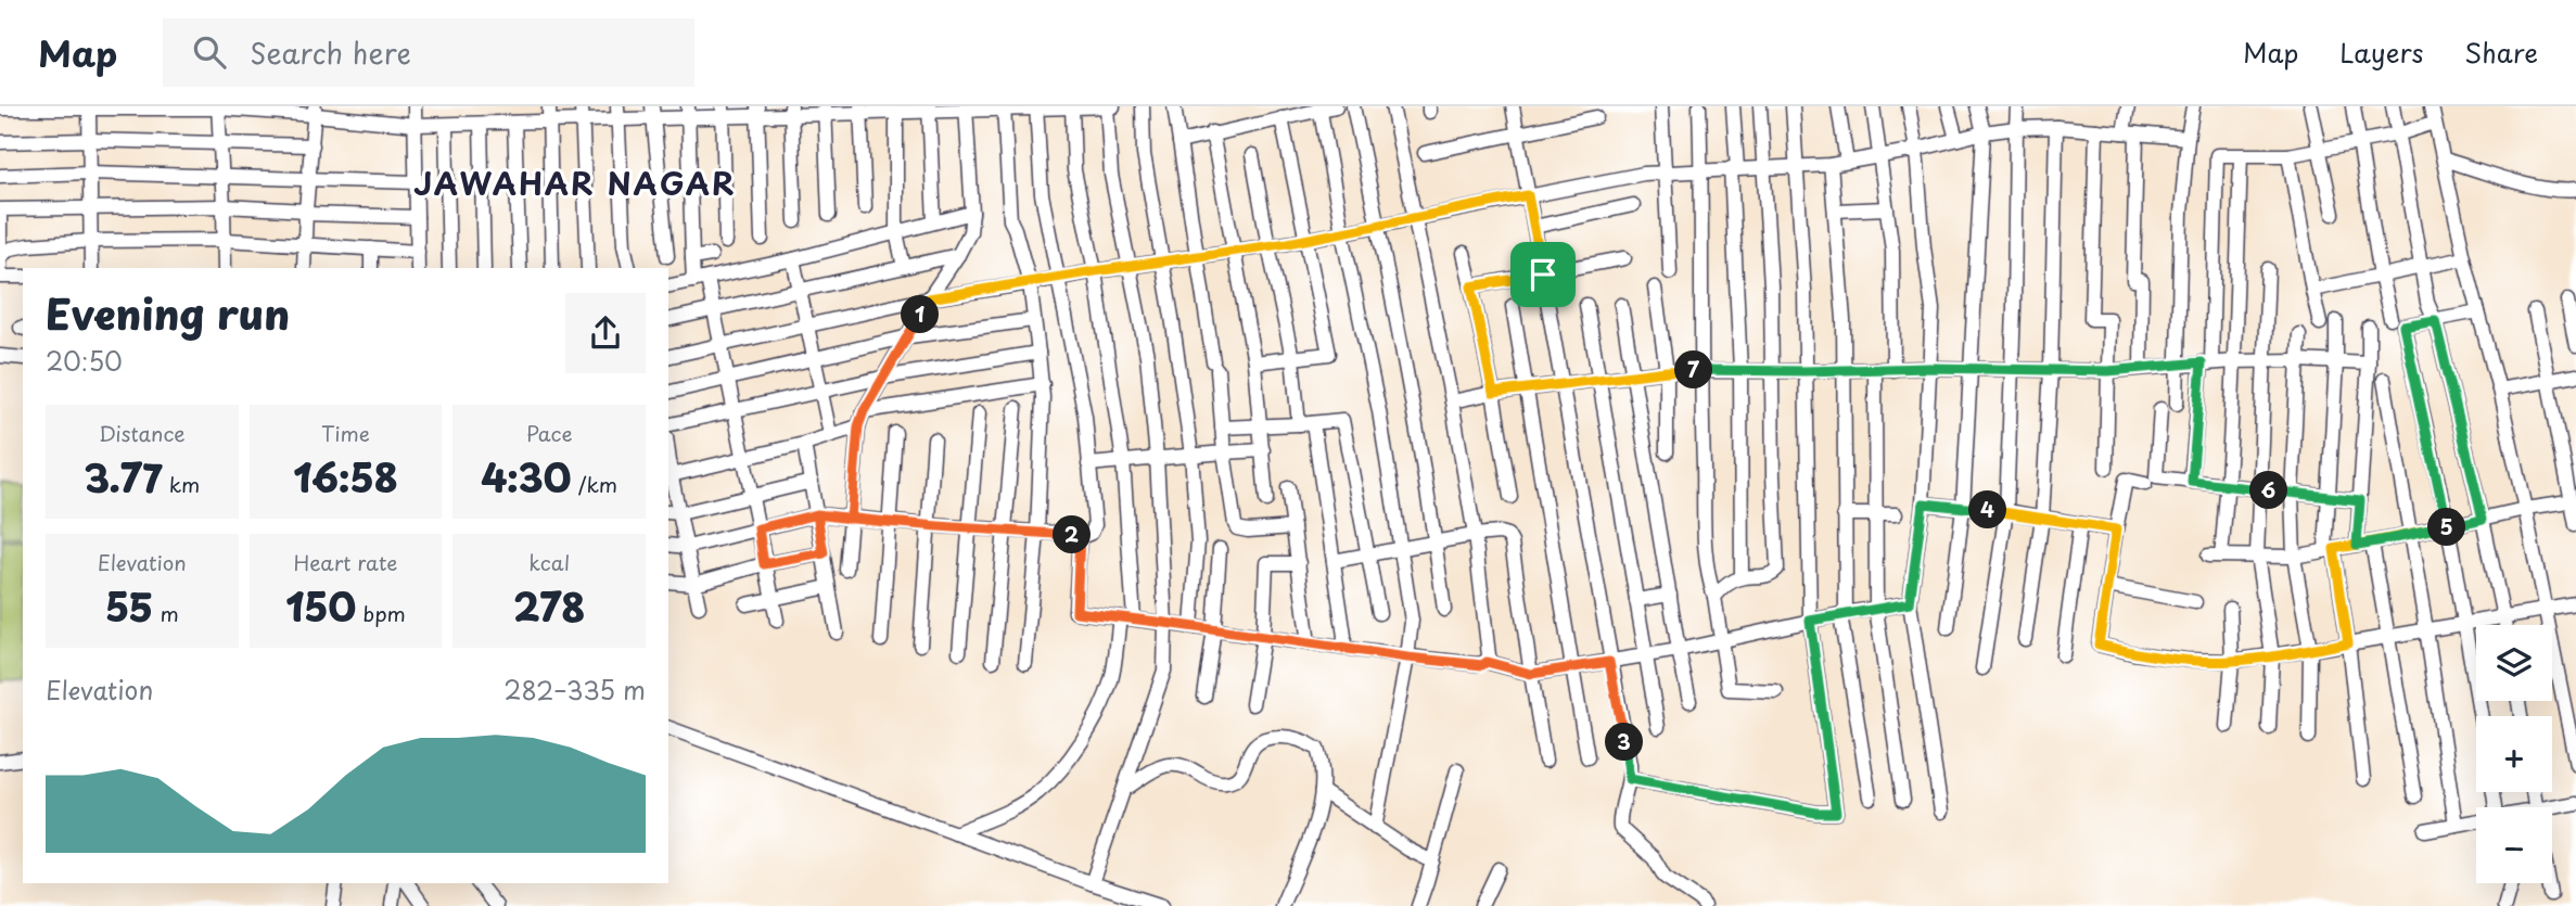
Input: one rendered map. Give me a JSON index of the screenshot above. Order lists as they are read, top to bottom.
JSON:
{
  "districts": ["JAWAHAR NAGAR"],
  "page": {
    "header": "Map",
    "search": "Search here",
    "nav": ["Map", "Layers", "Share"],
    "heading": ["Evening run", "20:50"],
    "pins": [
      "1",
      "7",
      "6",
      "4",
      "5",
      "2",
      "3"
    ],
    "stats": [
      ["Distance", "3.77 km"],
      ["Time", "16:58"],
      ["Pace", "4:30 /km"],
      ["Elevation", "55 m"],
      ["Heart rate", "150 bpm"],
      ["kcal", "278"]
    ],
    "map_buttons": ["+", "−"],
    "chart": ["Elevation", "282–335 m"]
  }
}
